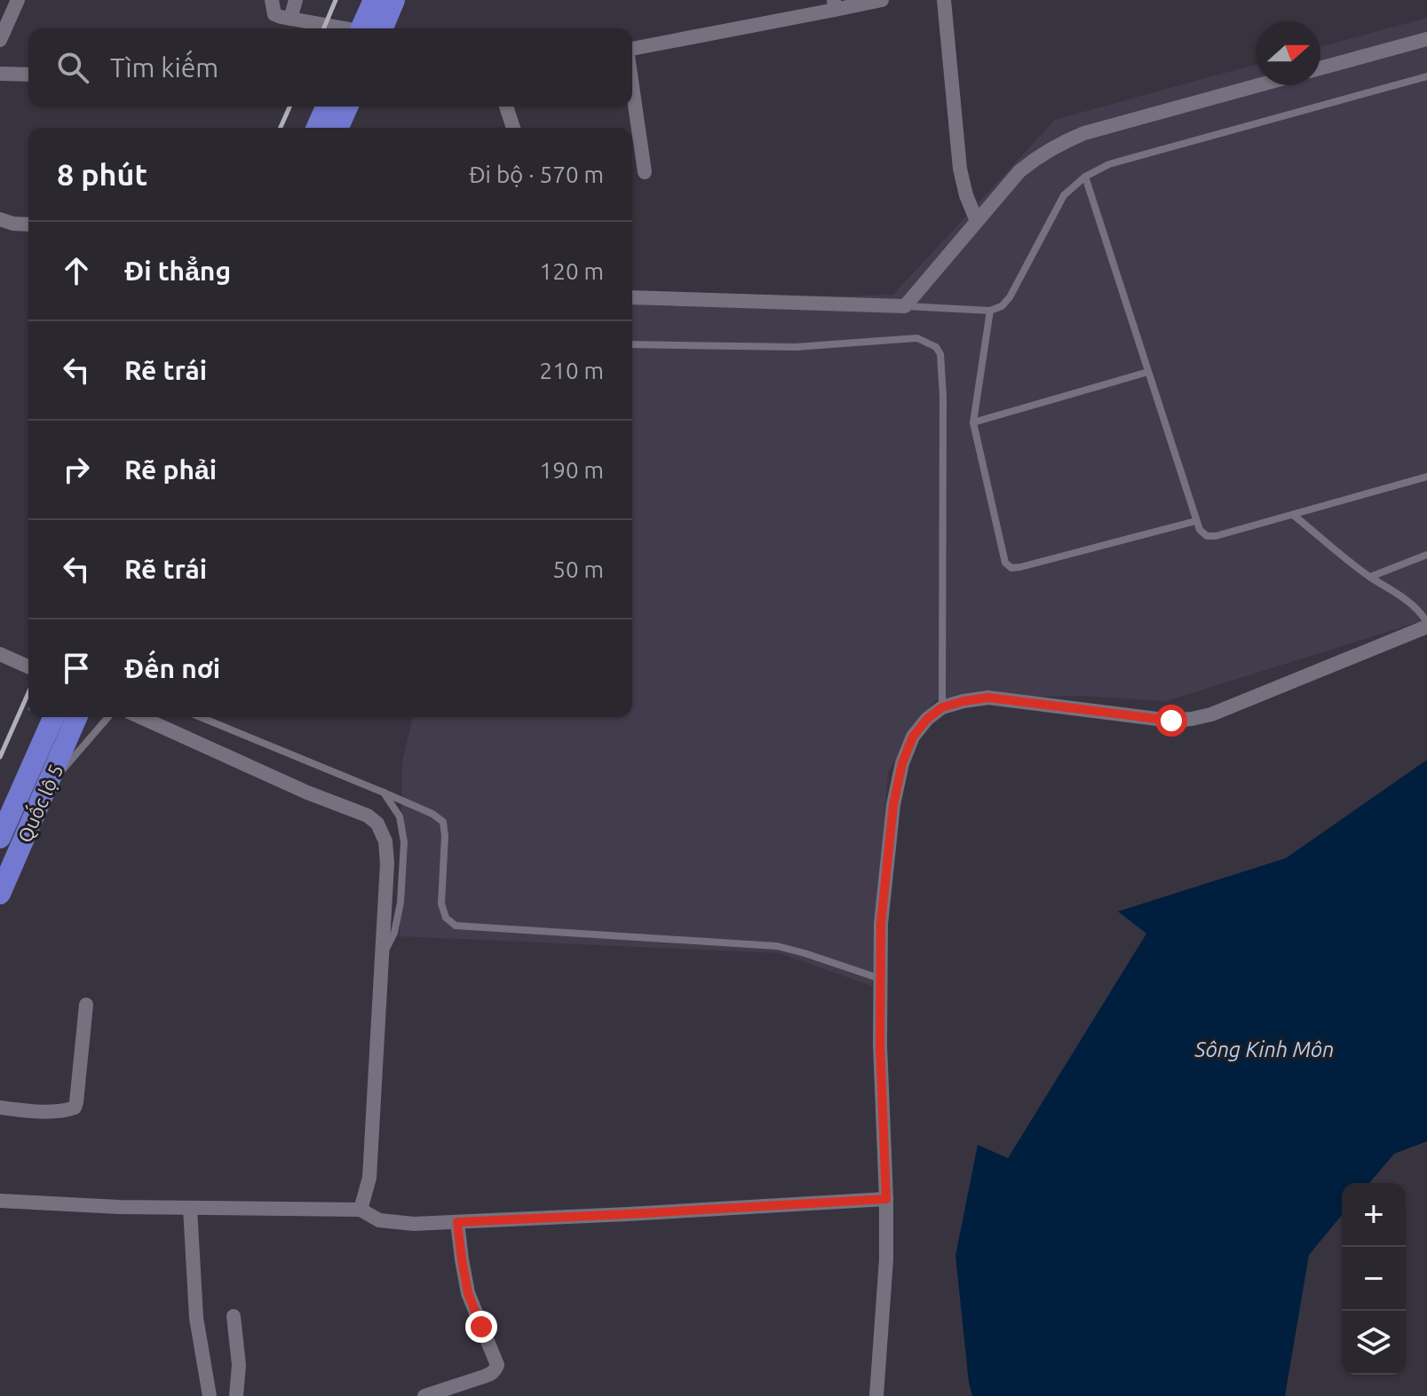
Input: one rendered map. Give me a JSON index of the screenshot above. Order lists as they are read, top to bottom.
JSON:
{
  "streets": {
    "highway": ["Quốc lộ 5"]
  },
  "water": ["Sông Kinh Môn"],
  "north": "right",
  "page": {
    "search": "Tìm kiếm",
    "heading": ["8 phút", "Đi bộ · 570 m"],
    "list": [
      ["Đi thẳng", "120 m"],
      ["Rẽ trái", "210 m"],
      ["Rẽ phải", "190 m"],
      ["Rẽ trái", "50 m"],
      "Đến nơi"
    ],
    "map_buttons": ["+", "−"]
  }
}
